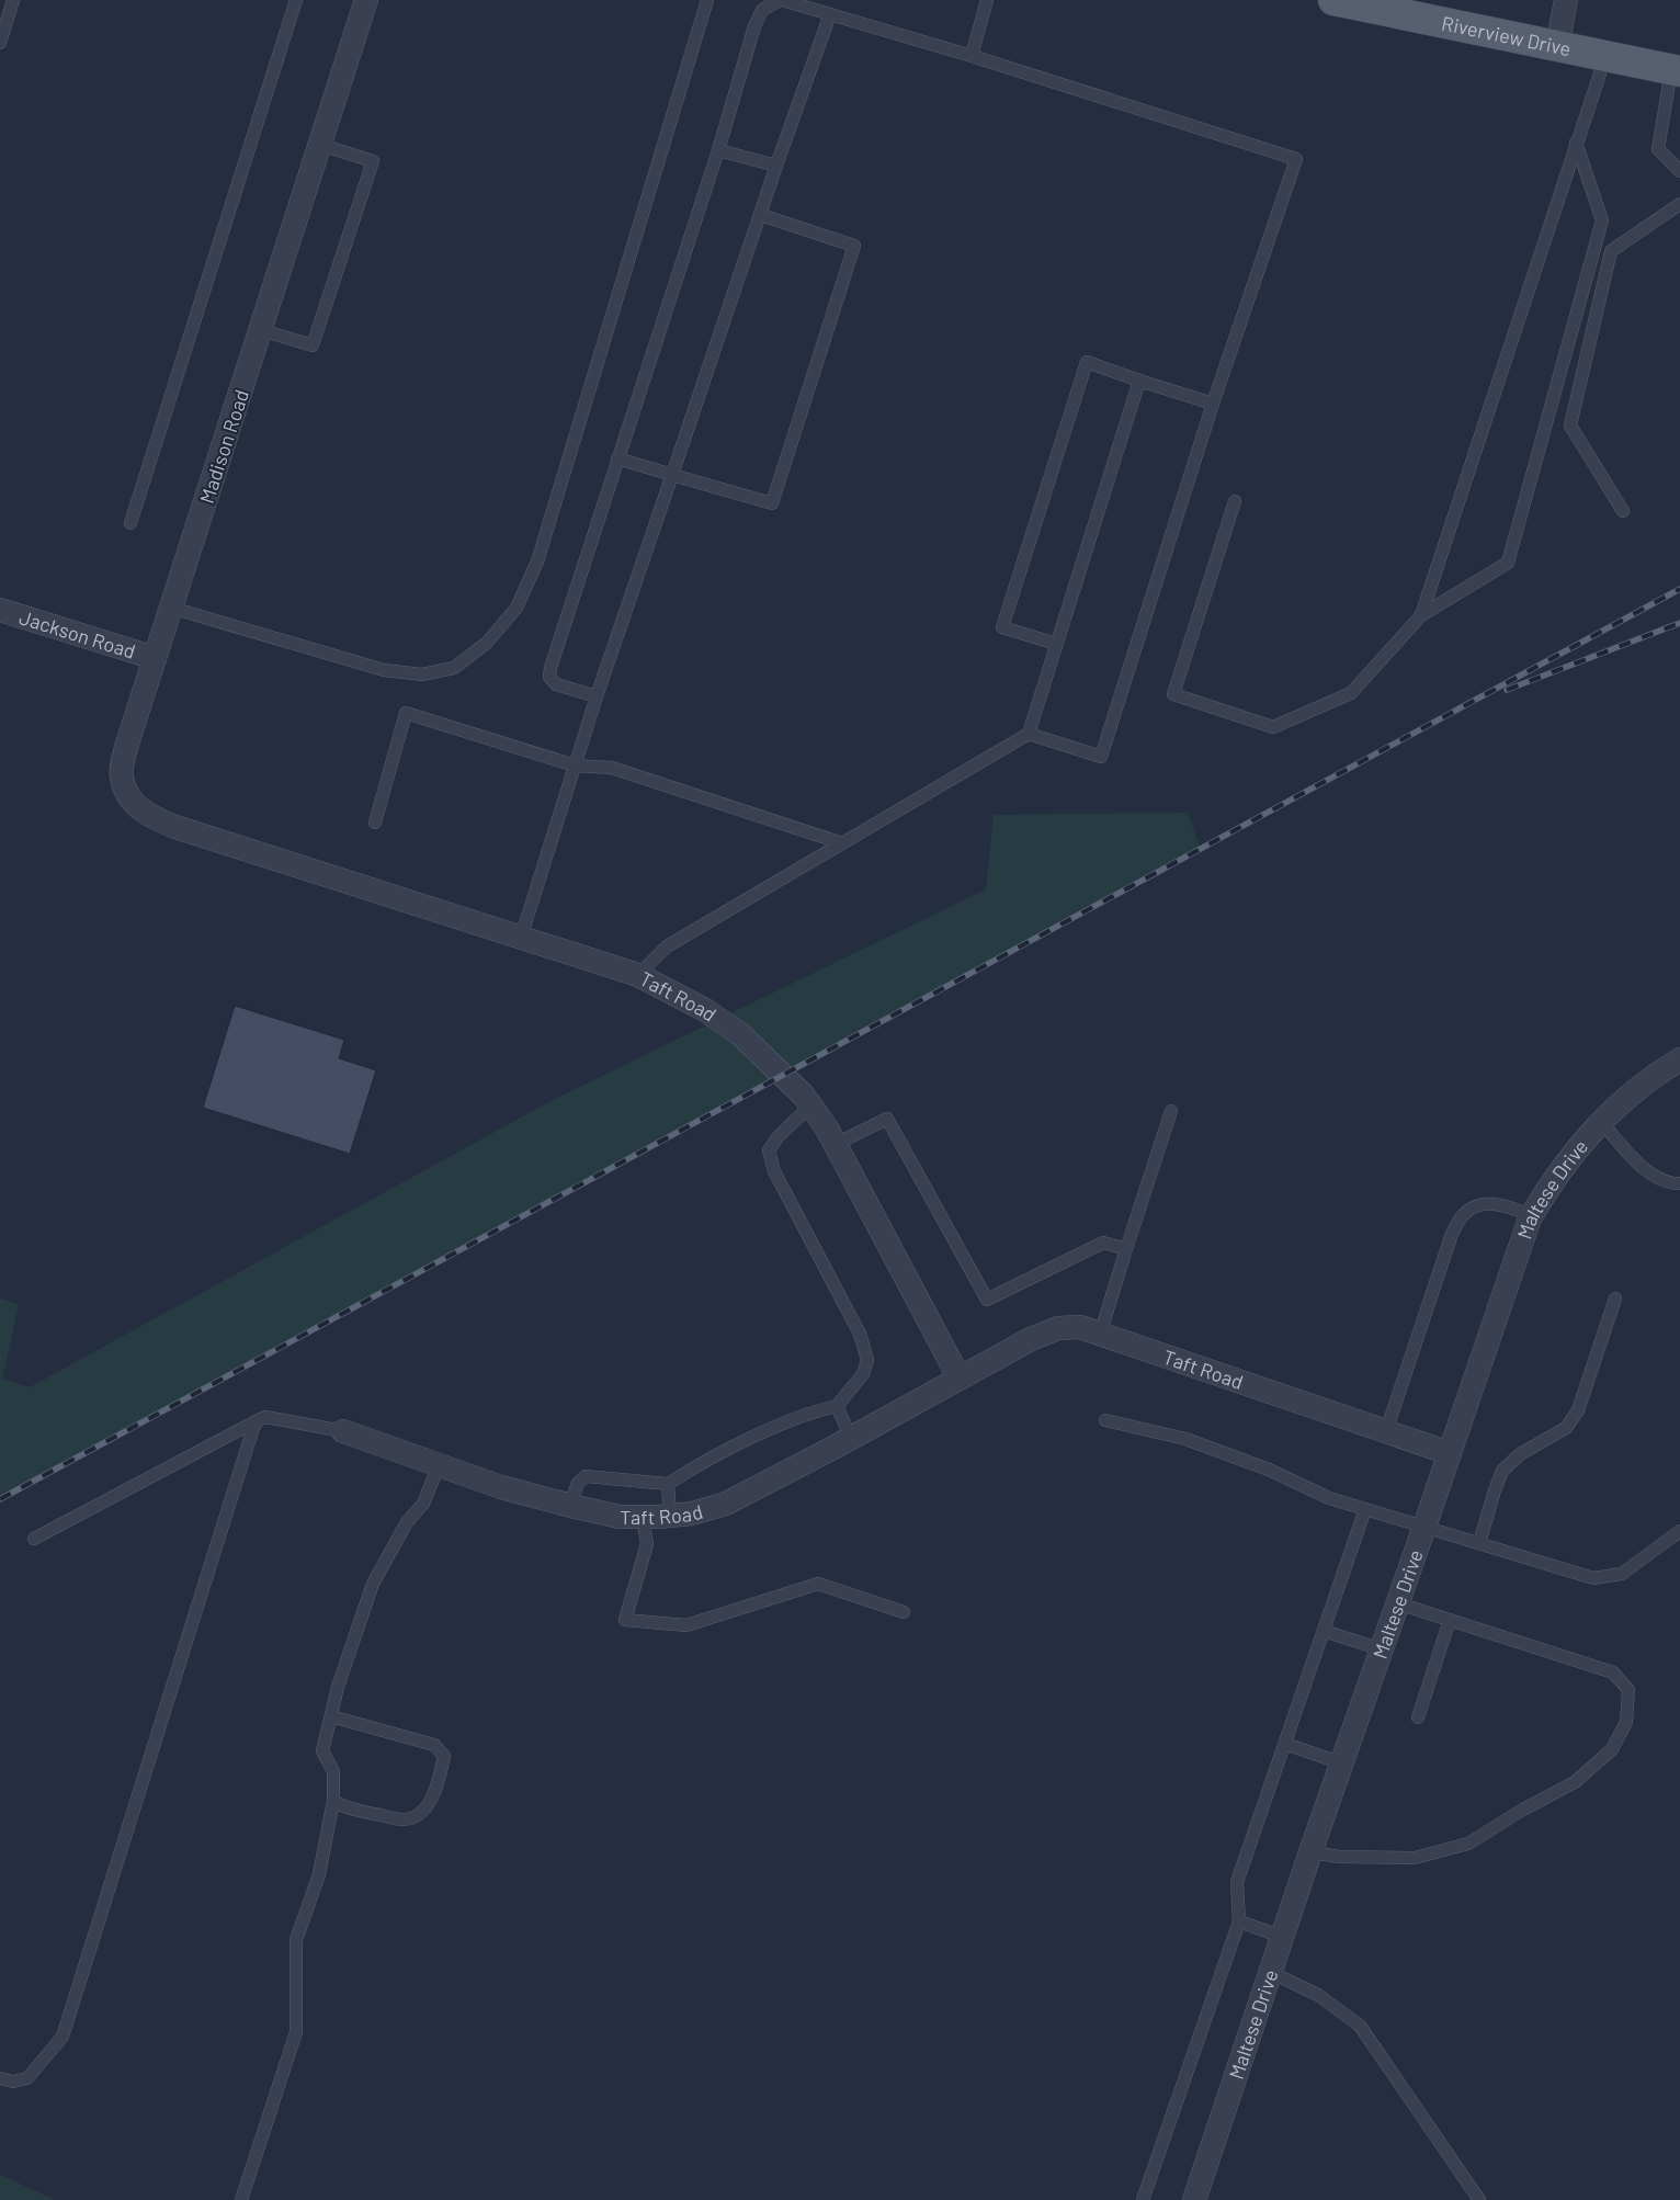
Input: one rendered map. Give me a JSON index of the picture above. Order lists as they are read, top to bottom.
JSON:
{
  "streets": {
    "main road": ["Riverview Drive"],
    "street": [
      "Madison Road",
      "Jackson Road",
      "Taft Road",
      "Maltese Drive"
    ]
  },
  "crossings": [
    ["Madison Road", "Jackson Road"],
    ["Madison Road", "Taft Road"],
    ["Taft Road", "Maltese Drive"]
  ]
}
